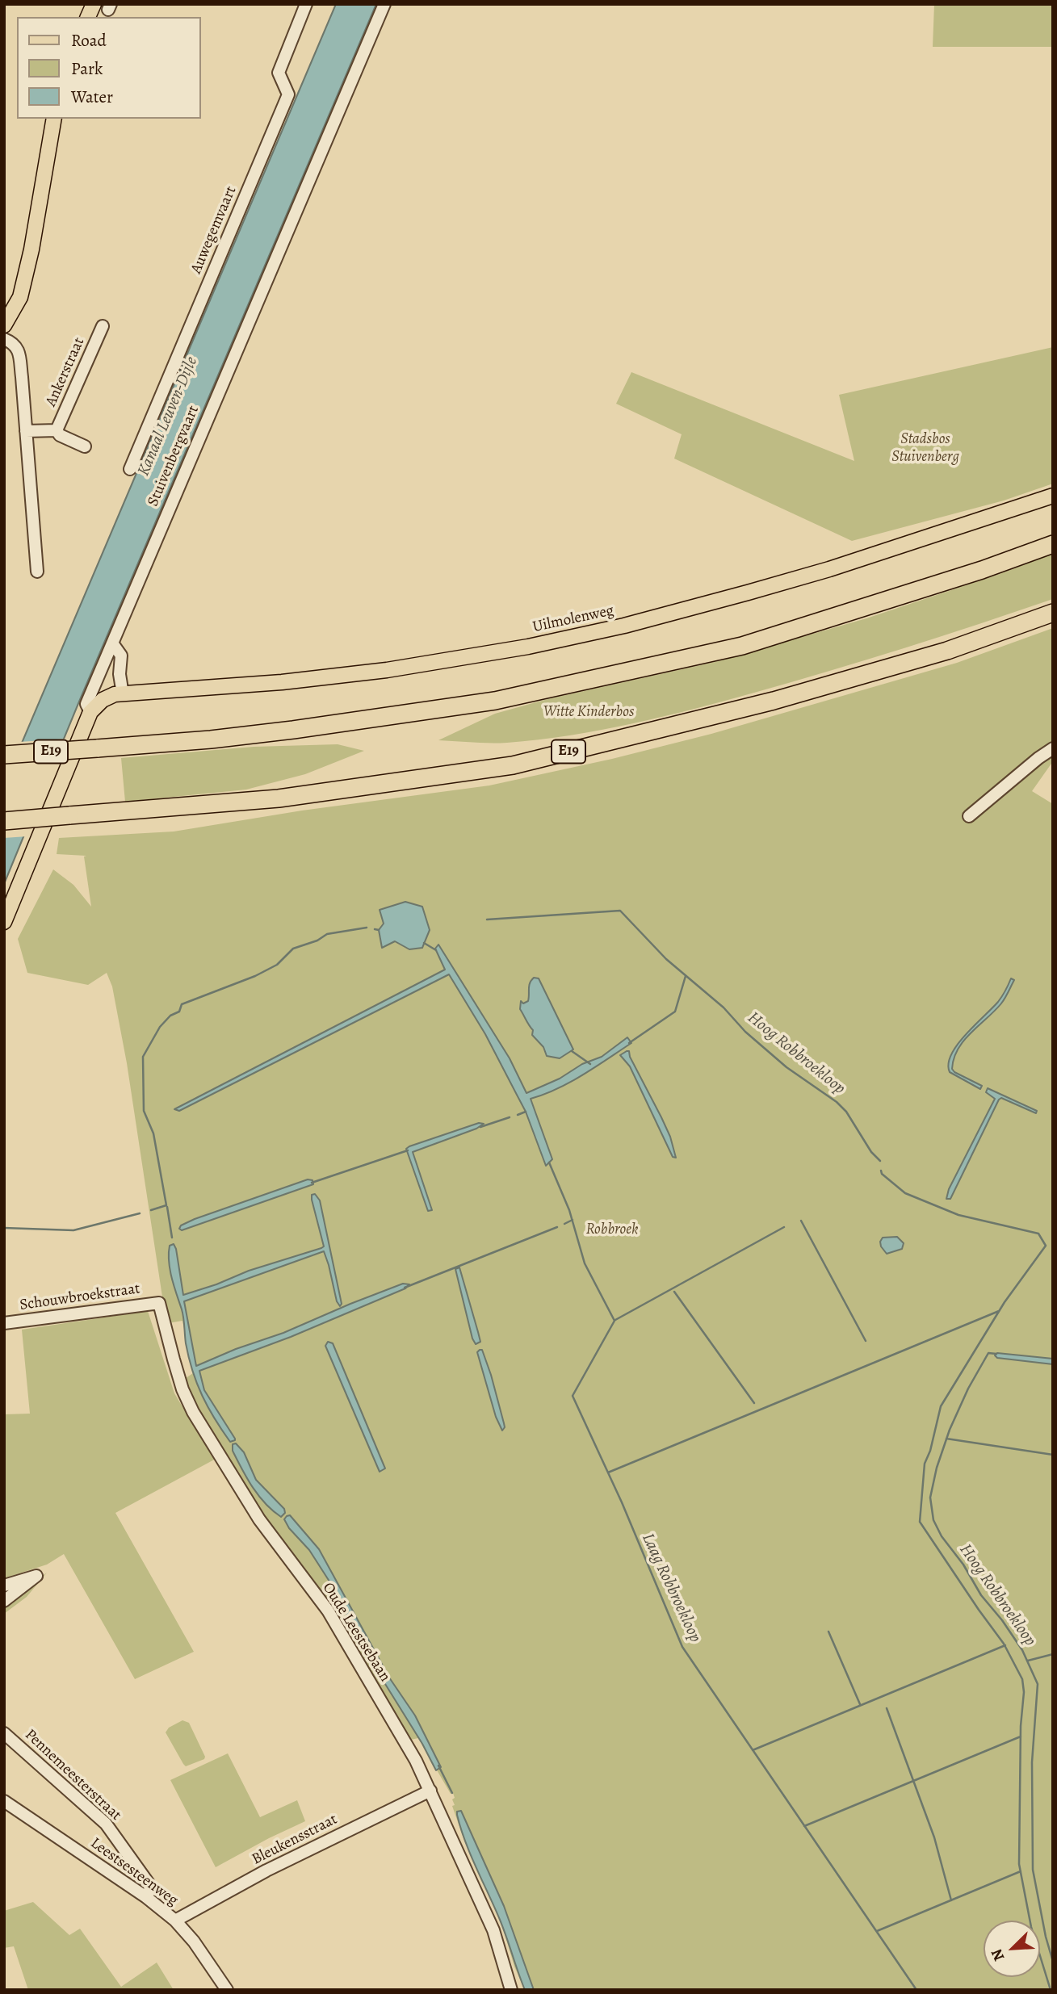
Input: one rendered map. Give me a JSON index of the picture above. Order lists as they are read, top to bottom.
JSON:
{
  "streets": {
    "highway": ["E19"],
    "main road": ["Stuivenbergvaart", "Uilmolenweg"],
    "street": [
      "Auwegemvaart",
      "Ankerstraat",
      "Schouwbroekstraat",
      "Oude Leestsebaan",
      "Pennemeesterstraat",
      "Bleukensstraat",
      "Leestsesteenweg"
    ]
  },
  "crossings": [
    ["Stuivenbergvaart", "Uilmolenweg"],
    ["Schouwbroekstraat", "Oude Leestsebaan"],
    ["Oude Leestsebaan", "Bleukensstraat"],
    ["Pennemeesterstraat", "Leestsesteenweg"],
    ["Bleukensstraat", "Leestsesteenweg"]
  ],
  "water": ["Kanaal Leuven-Dijle", "Hoog Robbroekloop", "Laag Robbroekloop"],
  "parks": ["Stadsbos Stuivenberg", "Witte Kinderbos", "Robbroek"],
  "legend": ["Road", "Park", "Water"],
  "north": "bottom left"
}
